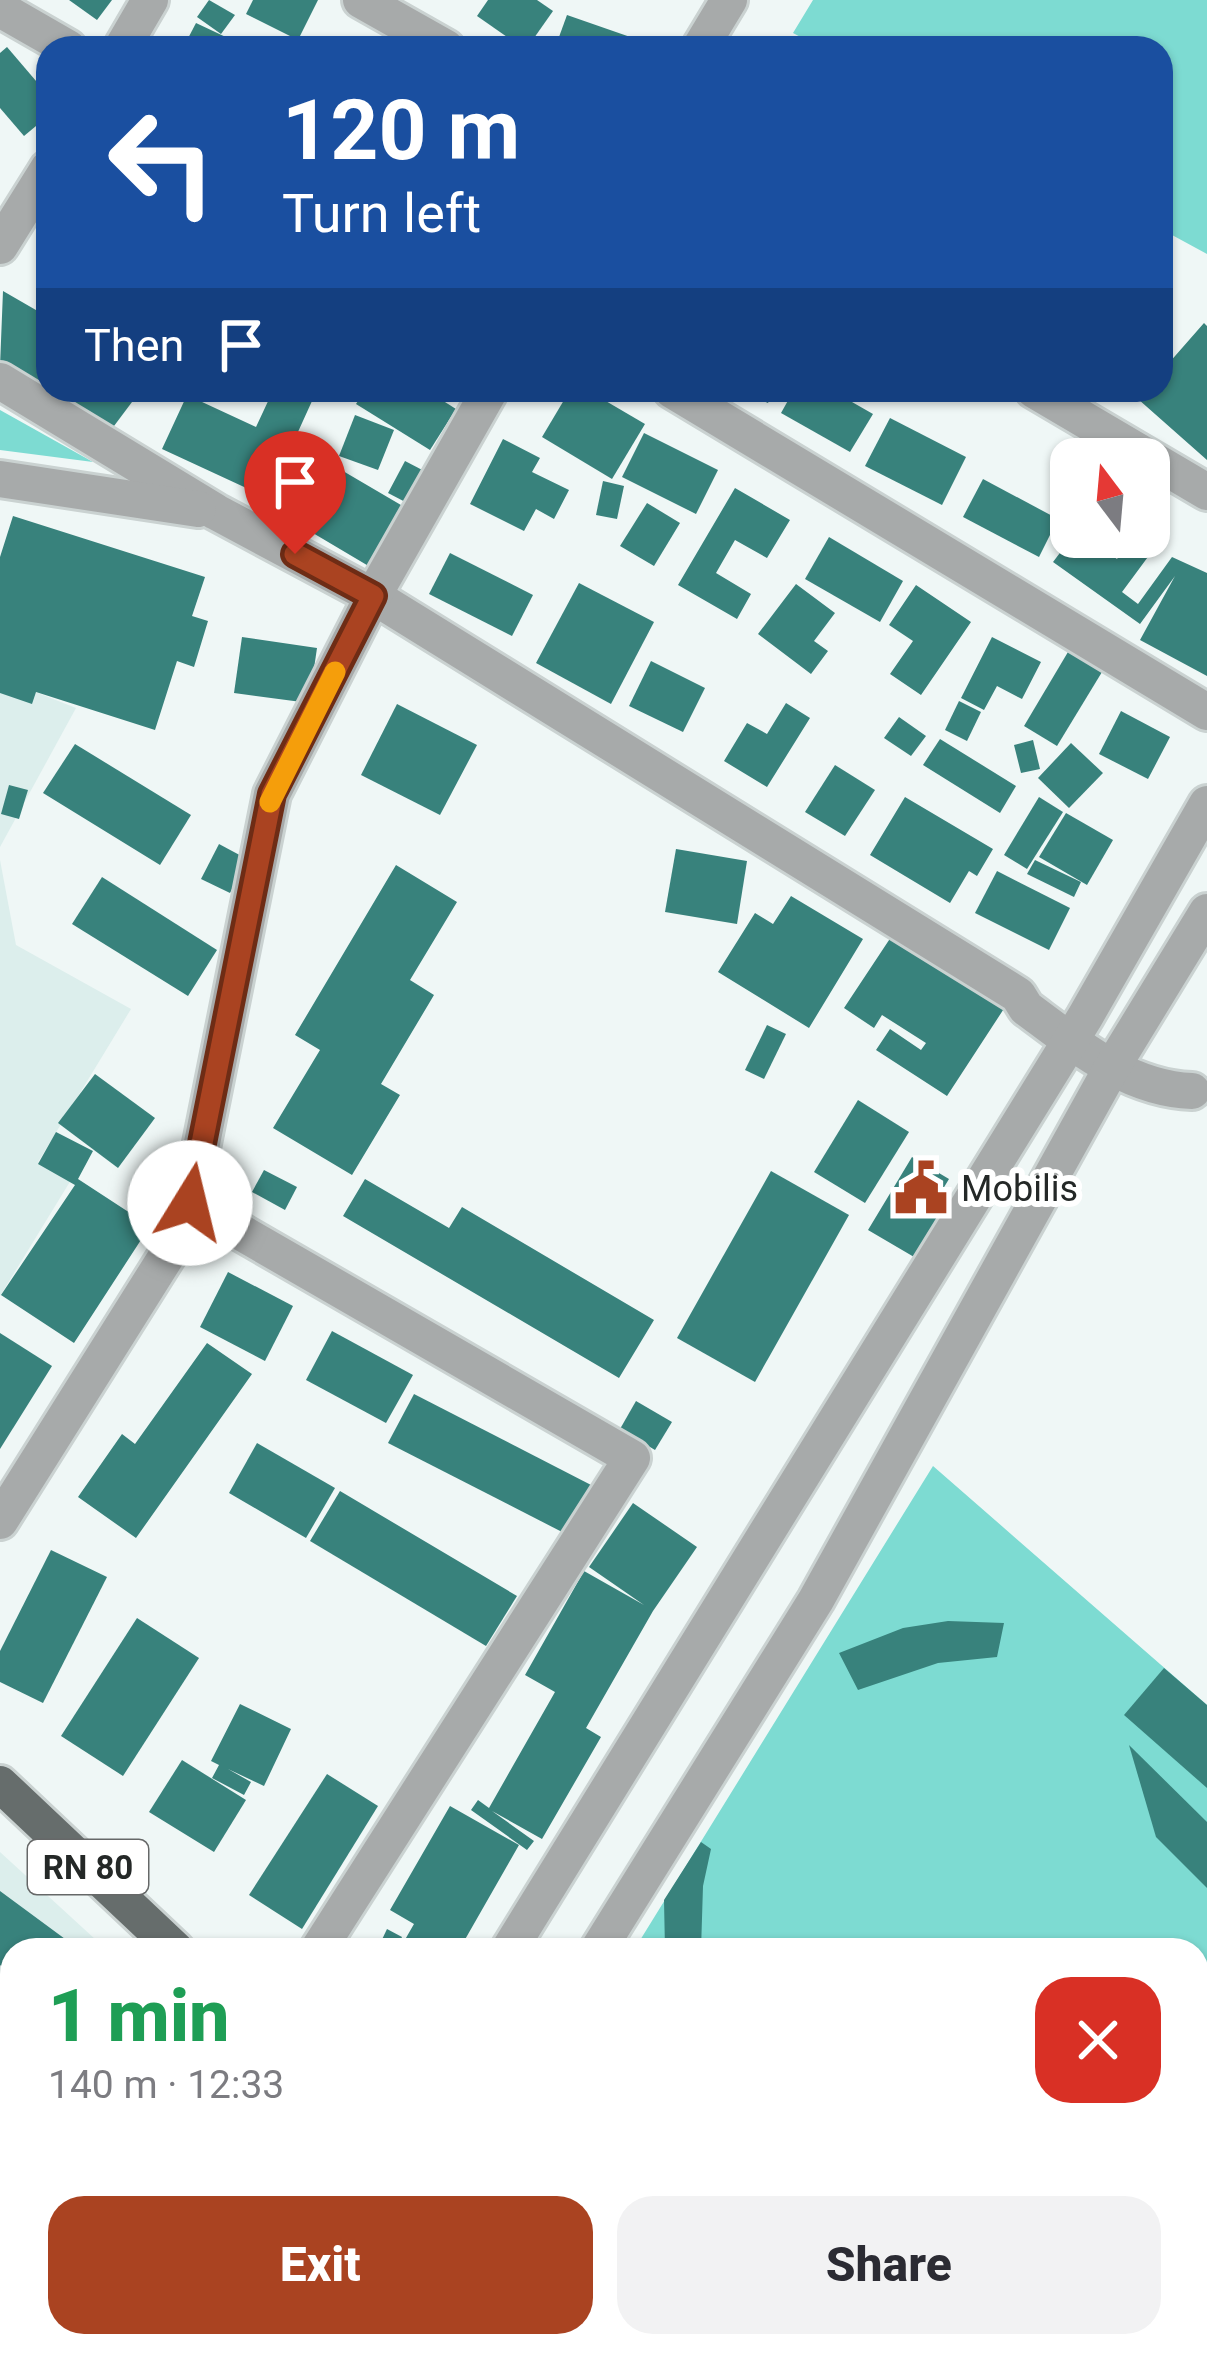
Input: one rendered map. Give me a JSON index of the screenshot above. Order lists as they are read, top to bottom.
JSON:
{
  "streets": {
    "main road": ["RN 80"]
  },
  "places": {
    "public building": ["Mobilis"]
  },
  "north": "top",
  "page": {
    "turn": ["120 m", "Turn left"],
    "then": "Then",
    "heading": ["1 min", "140 m · 12:33"],
    "buttons": ["Exit", "Share"]
  }
}
